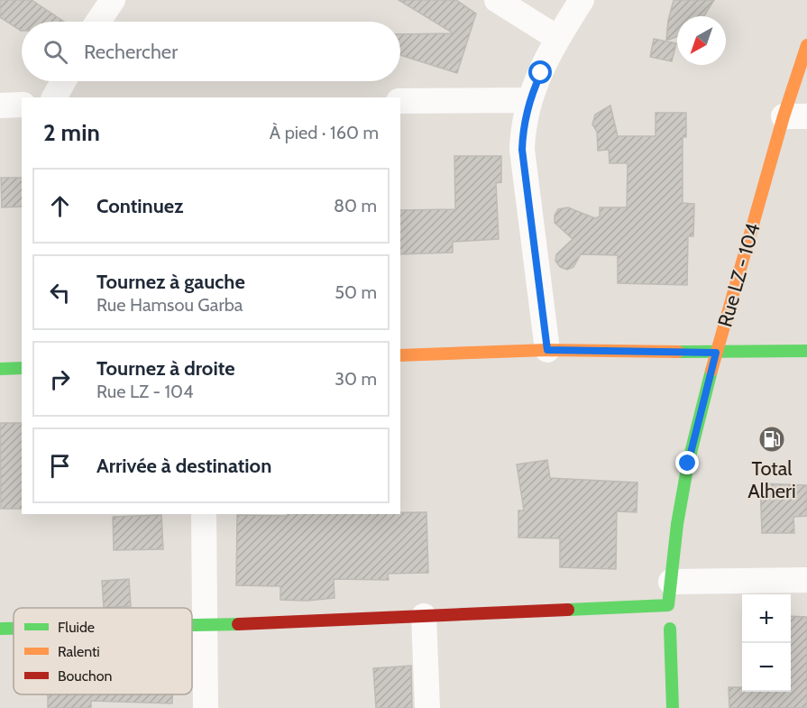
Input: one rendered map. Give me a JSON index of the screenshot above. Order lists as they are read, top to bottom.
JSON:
{
  "streets": {
    "street": ["Rue LZ - 104"]
  },
  "places": {
    "fuel station": ["Total Alheri"]
  },
  "legend": ["Fluide", "Ralenti", "Bouchon"],
  "north": "bottom left",
  "page": {
    "search": "Rechercher",
    "heading": ["2 min", "À pied · 160 m"],
    "list": [
      ["Continuez", "80 m"],
      ["Tournez à gauche", "Rue Hamsou Garba", "50 m"],
      ["Tournez à droite", "Rue LZ - 104", "30 m"],
      "Arrivée à destination"
    ],
    "map_buttons": ["+", "−"]
  }
}
